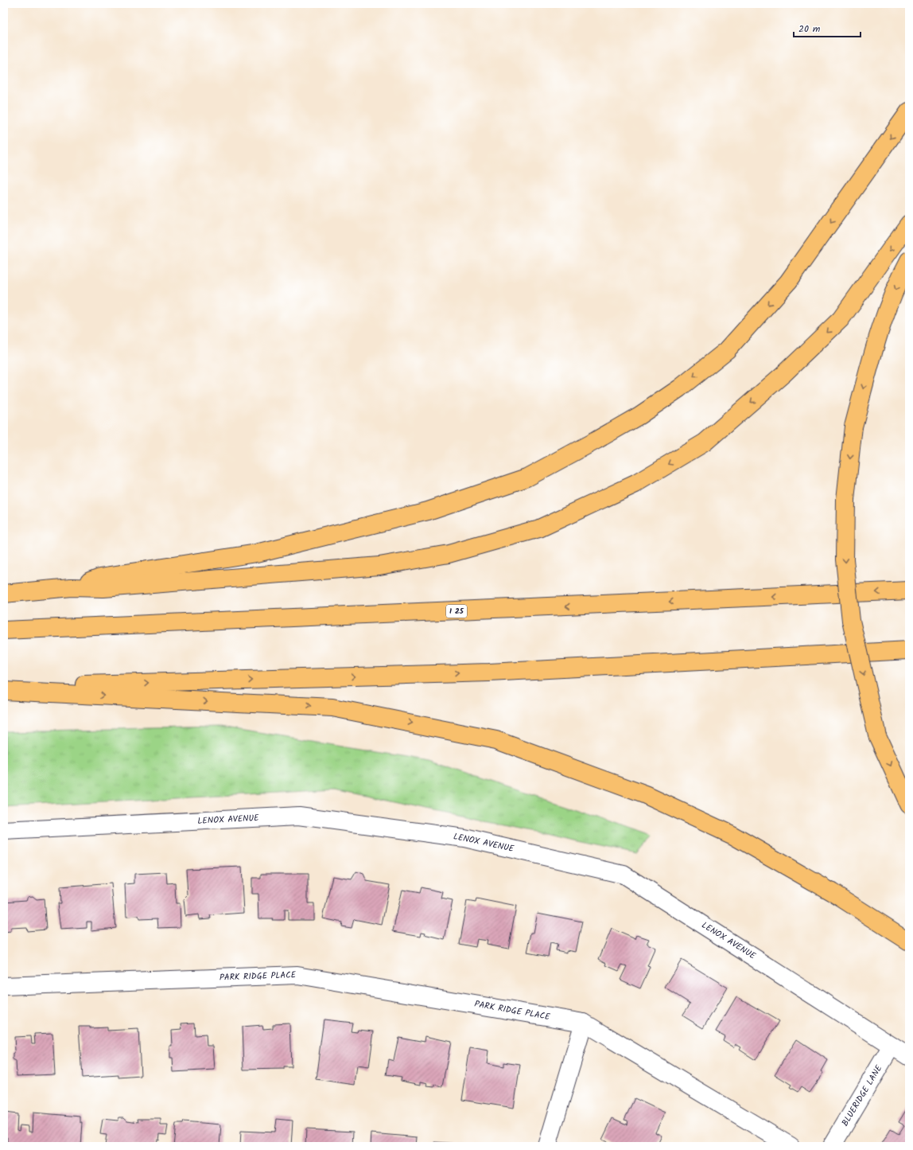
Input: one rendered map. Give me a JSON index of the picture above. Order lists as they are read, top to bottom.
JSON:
{
  "streets": {
    "highway": ["I 25"],
    "street": ["LENOX AVENUE", "PARK RIDGE PLACE", "BLUERIDGE LANE"]
  },
  "crossings": [
    ["LENOX AVENUE", "BLUERIDGE LANE"]
  ],
  "scale_bar": "20 m"
}
